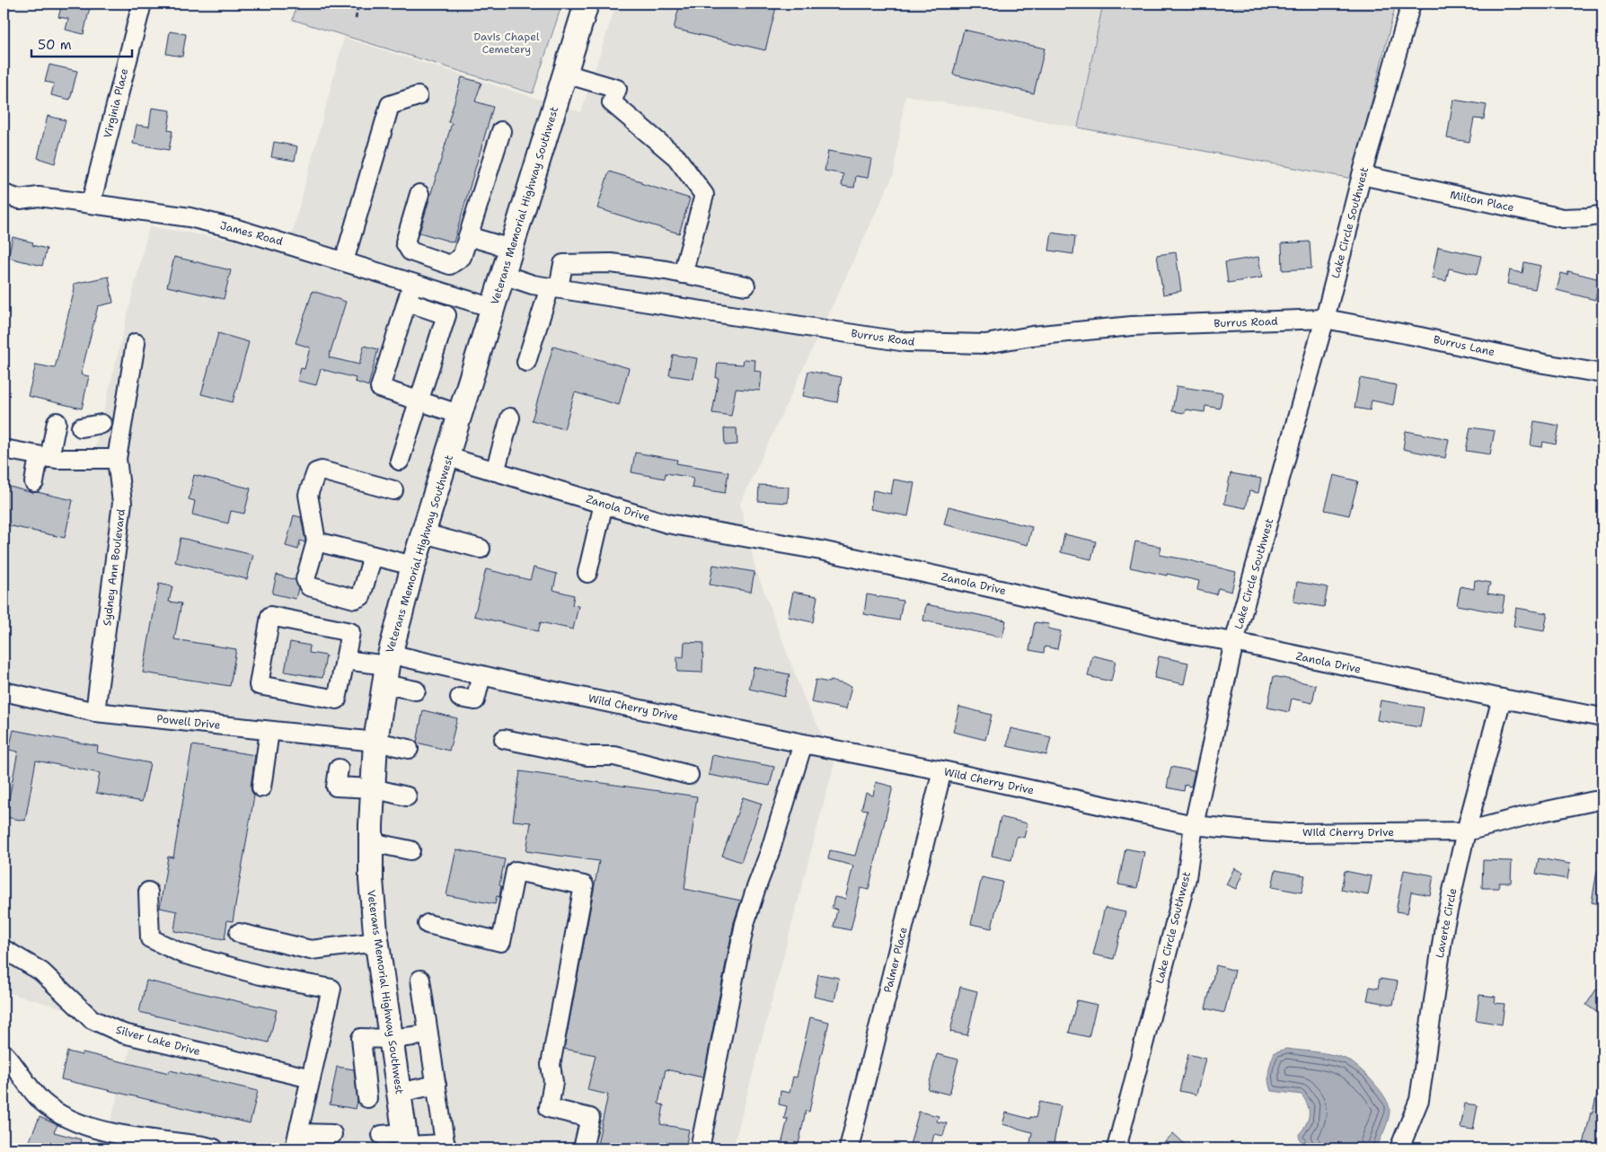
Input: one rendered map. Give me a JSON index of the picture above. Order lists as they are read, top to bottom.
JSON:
{
  "streets": {
    "main road": ["Veterans Memorial Highway Southwest"],
    "street": [
      "Virginia Place",
      "Milton Place",
      "Lake Circle Southwest",
      "James Road",
      "Burrus Road",
      "Burrus Lane",
      "Zanola Drive",
      "Sydney Ann Boulevard",
      "Wild Cherry Drive",
      "Powell Drive",
      "Laverte Circle",
      "Palmer Place",
      "Silver Lake Drive"
    ]
  },
  "crossings": [
    ["Virginia Place", "James Road"],
    ["Milton Place", "Lake Circle Southwest"],
    ["Veterans Memorial Highway Southwest", "James Road"],
    ["Veterans Memorial Highway Southwest", "Burrus Road"],
    ["Veterans Memorial Highway Southwest", "Zanola Drive"],
    ["Veterans Memorial Highway Southwest", "Wild Cherry Drive"],
    ["Veterans Memorial Highway Southwest", "Powell Drive"],
    ["Lake Circle Southwest", "Burrus Road"],
    ["Lake Circle Southwest", "Burrus Lane"],
    ["Lake Circle Southwest", "Zanola Drive"],
    ["Lake Circle Southwest", "Wild Cherry Drive"],
    ["Burrus Road", "Burrus Lane"],
    ["Zanola Drive", "Laverte Circle"],
    ["Sydney Ann Boulevard", "Powell Drive"],
    ["Wild Cherry Drive", "Laverte Circle"],
    ["Wild Cherry Drive", "Palmer Place"]
  ],
  "parks": ["Davis Chapel Cemetery"],
  "scale_bar": "50 m"
}
